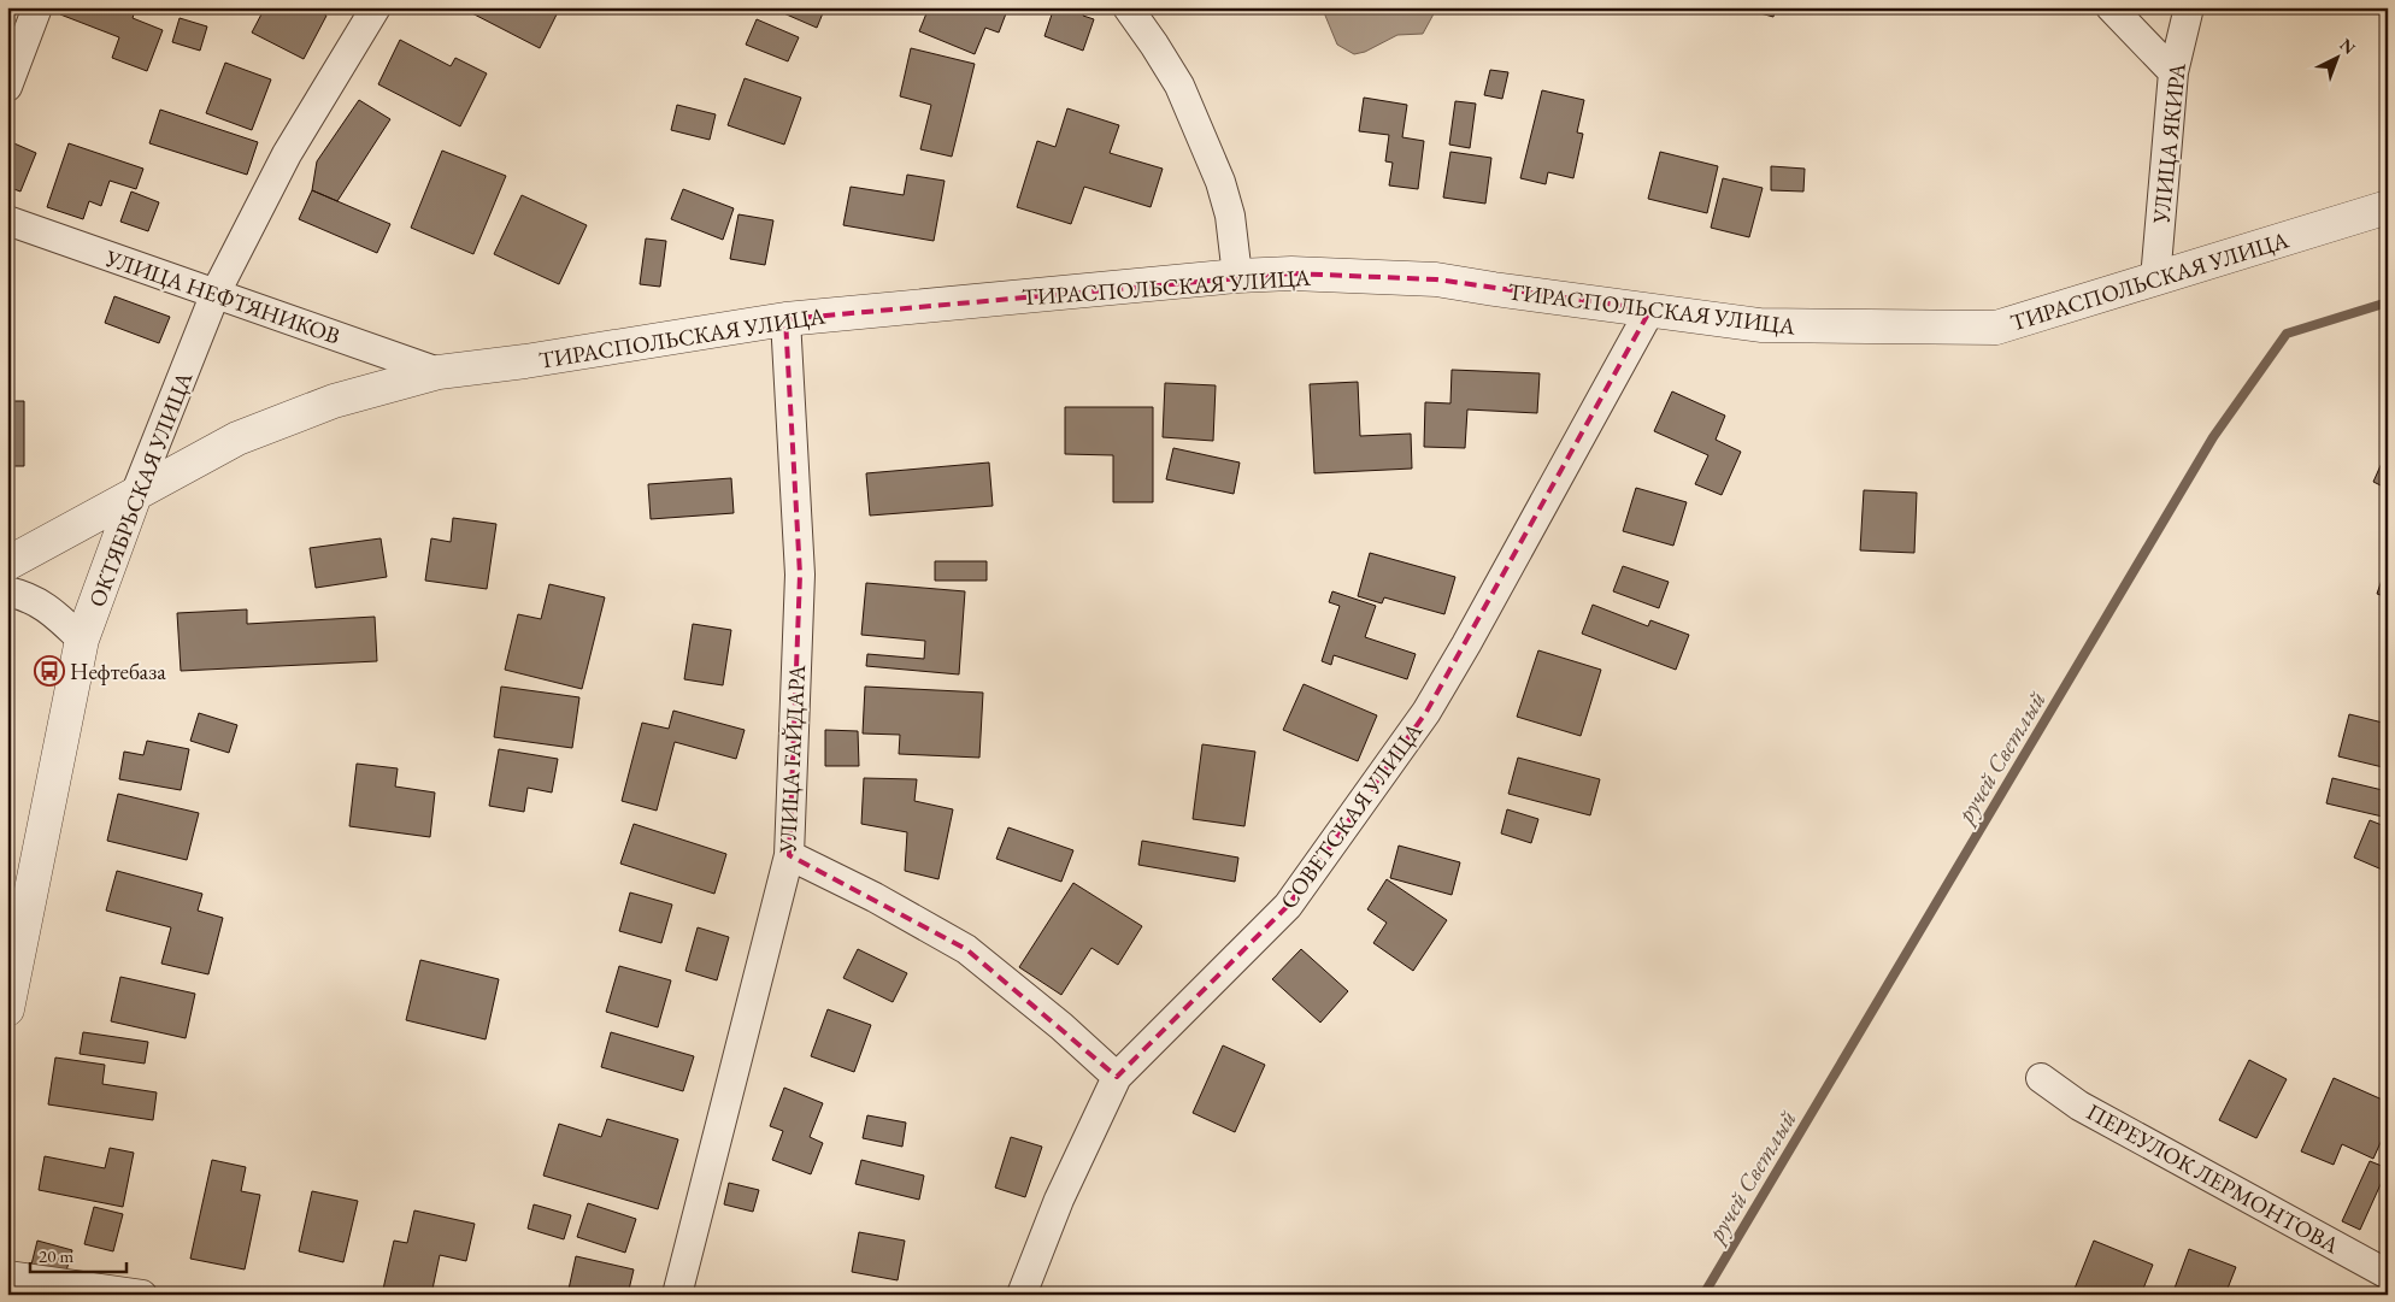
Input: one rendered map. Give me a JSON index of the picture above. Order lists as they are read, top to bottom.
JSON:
{
  "streets": {
    "street": [
      "УЛИЦА ЯКИРА",
      "ТИРАСПОЛЬСКАЯ УЛИЦА",
      "УЛИЦА НЕФТЯНИКОВ",
      "ОКТЯБРЬСКАЯ УЛИЦА",
      "УЛИЦА ГАЙДАРА",
      "СОВЕТСКАЯ УЛИЦА",
      "ПЕРЕУЛОК ЛЕРМОНТОВА"
    ]
  },
  "crossings": [
    ["УЛИЦА ЯКИРА", "ТИРАСПОЛЬСКАЯ УЛИЦА"],
    ["ТИРАСПОЛЬСКАЯ УЛИЦА", "УЛИЦА НЕФТЯНИКОВ"],
    ["ТИРАСПОЛЬСКАЯ УЛИЦА", "ОКТЯБРЬСКАЯ УЛИЦА"],
    ["ТИРАСПОЛЬСКАЯ УЛИЦА", "УЛИЦА ГАЙДАРА"],
    ["ТИРАСПОЛЬСКАЯ УЛИЦА", "СОВЕТСКАЯ УЛИЦА"],
    ["УЛИЦА НЕФТЯНИКОВ", "ОКТЯБРЬСКАЯ УЛИЦА"]
  ],
  "water": ["ручей Светлый"],
  "places": {
    "bus stop": ["Нефтебаза"]
  },
  "scale_bar": "20 m",
  "north": "top right"
}
